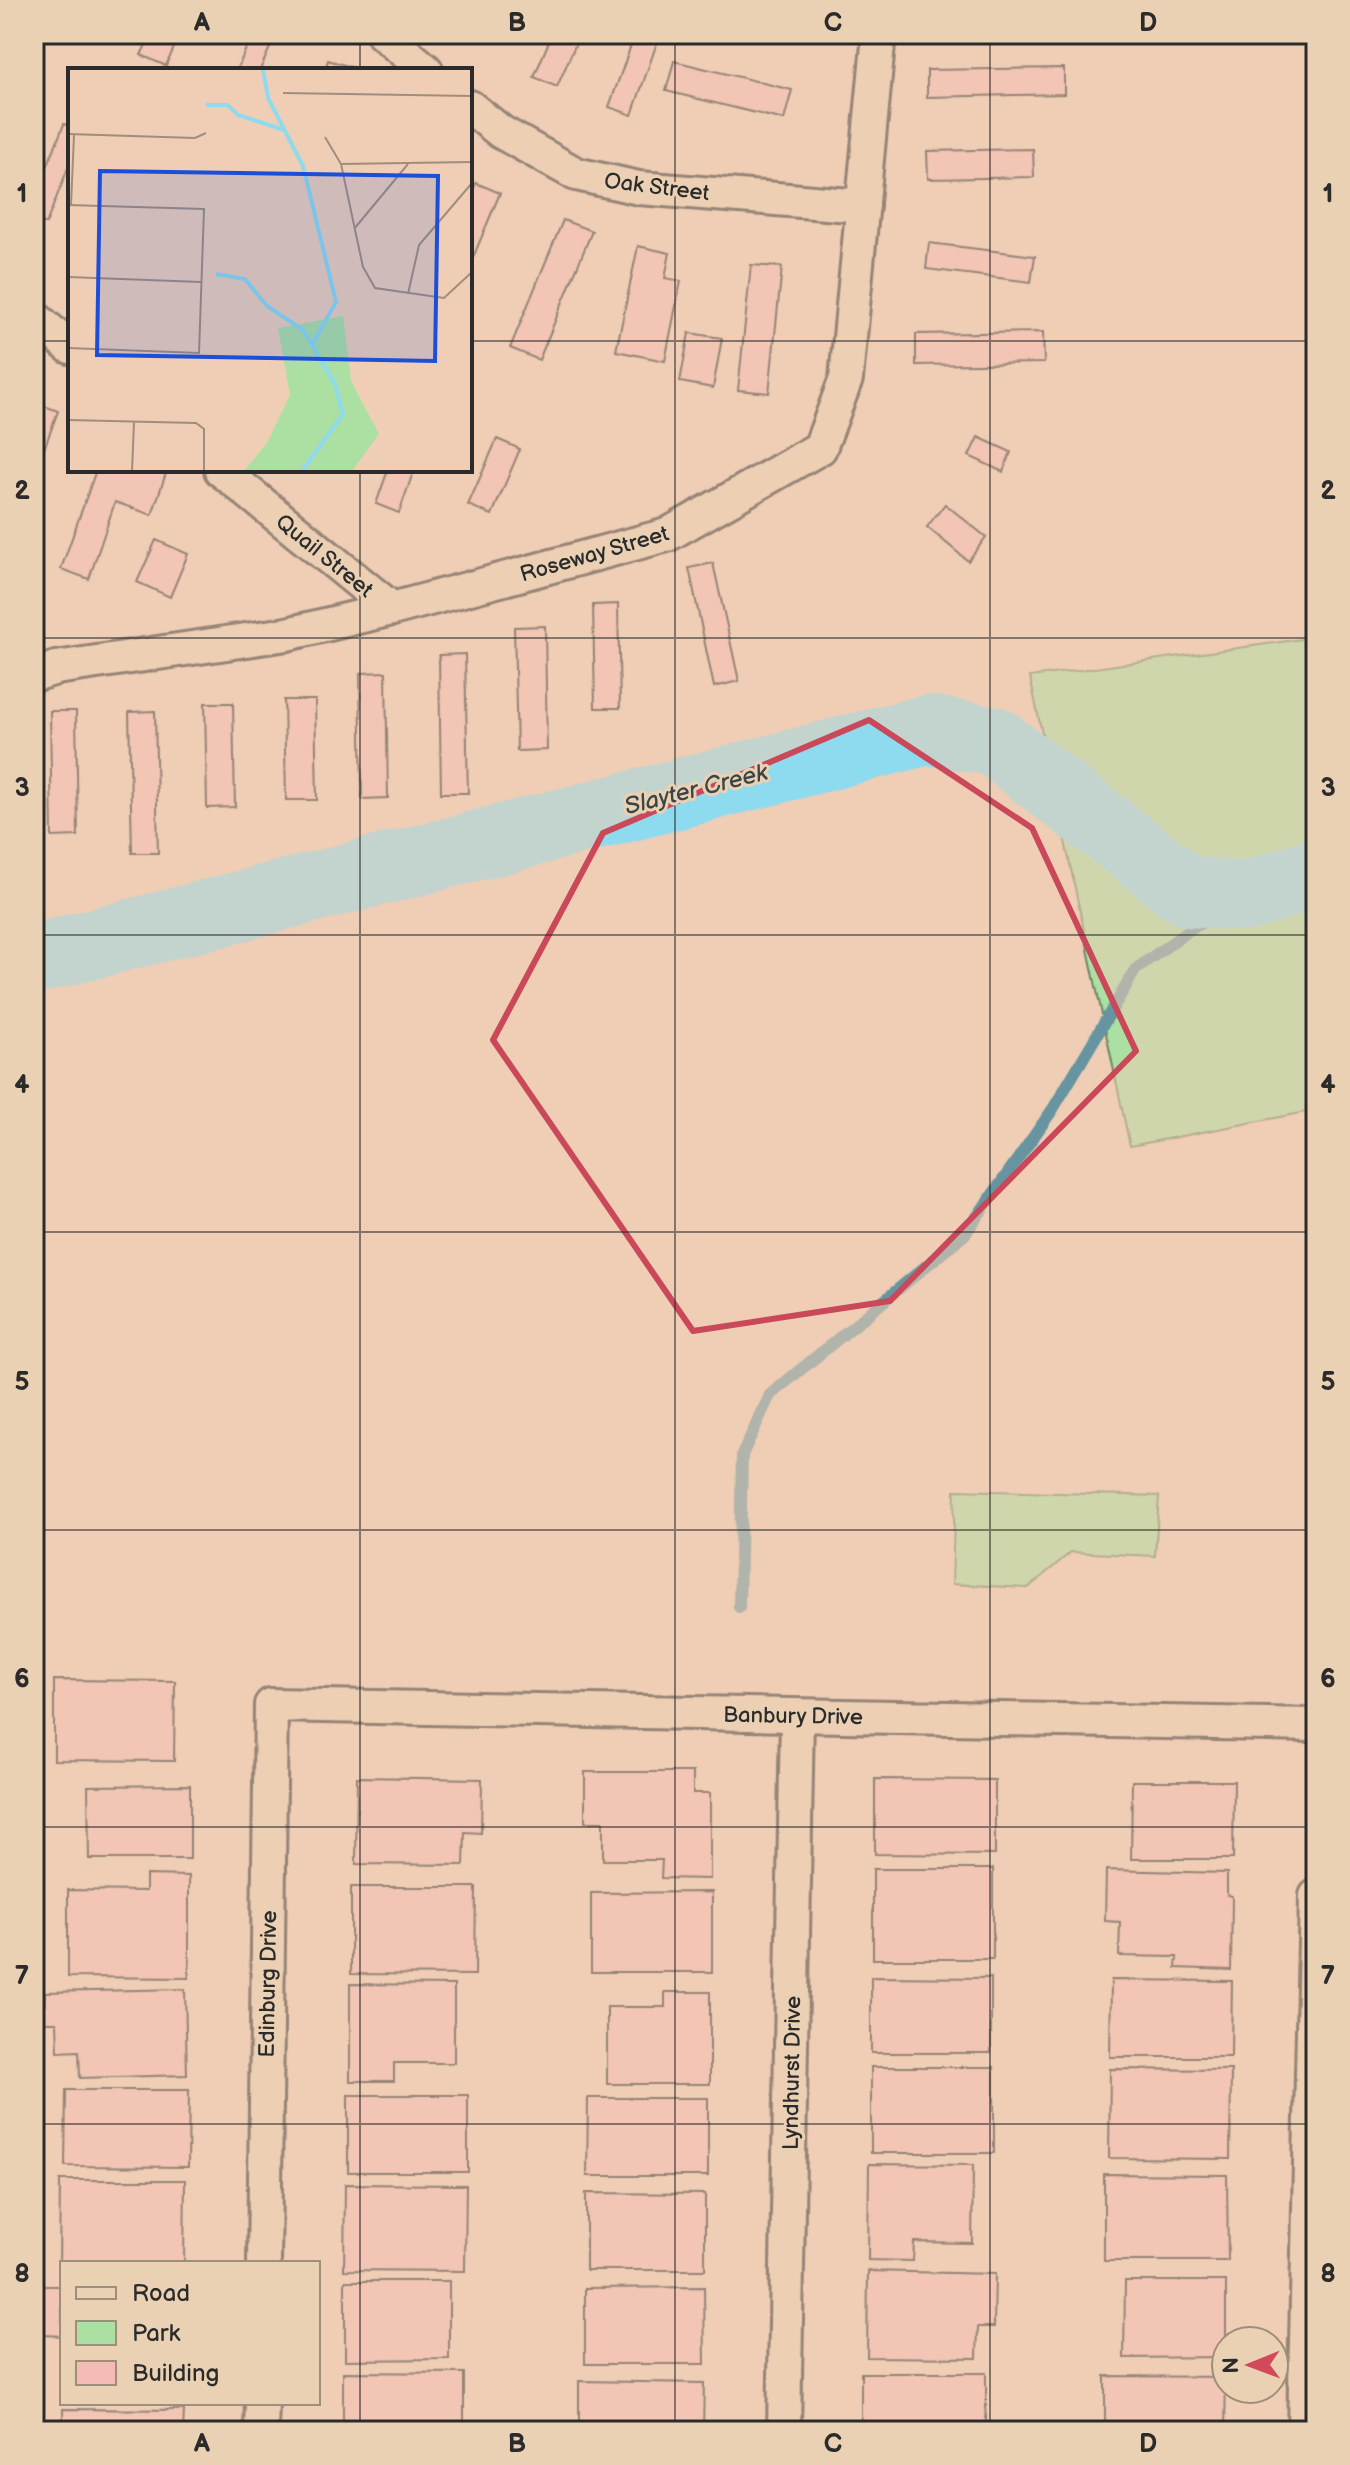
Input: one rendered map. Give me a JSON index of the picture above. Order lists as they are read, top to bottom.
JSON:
{
  "streets": {
    "street": [
      "Oak Street",
      "Roseway Street",
      "Quail Street",
      "Banbury Drive",
      "Edinburg Drive",
      "Lyndhurst Drive"
    ]
  },
  "crossings": [
    ["Oak Street", "Roseway Street"],
    ["Roseway Street", "Quail Street"],
    ["Banbury Drive", "Edinburg Drive"],
    ["Banbury Drive", "Lyndhurst Drive"]
  ],
  "water": ["Slayter Creek"],
  "legend": ["Road", "Park", "Building"],
  "north": "left",
  "grid": {
    "columns": [
      "A",
      "B",
      "C",
      "D"
    ],
    "rows": [
      "1",
      "2",
      "3",
      "4",
      "5",
      "6",
      "7",
      "8"
    ]
  }
}
